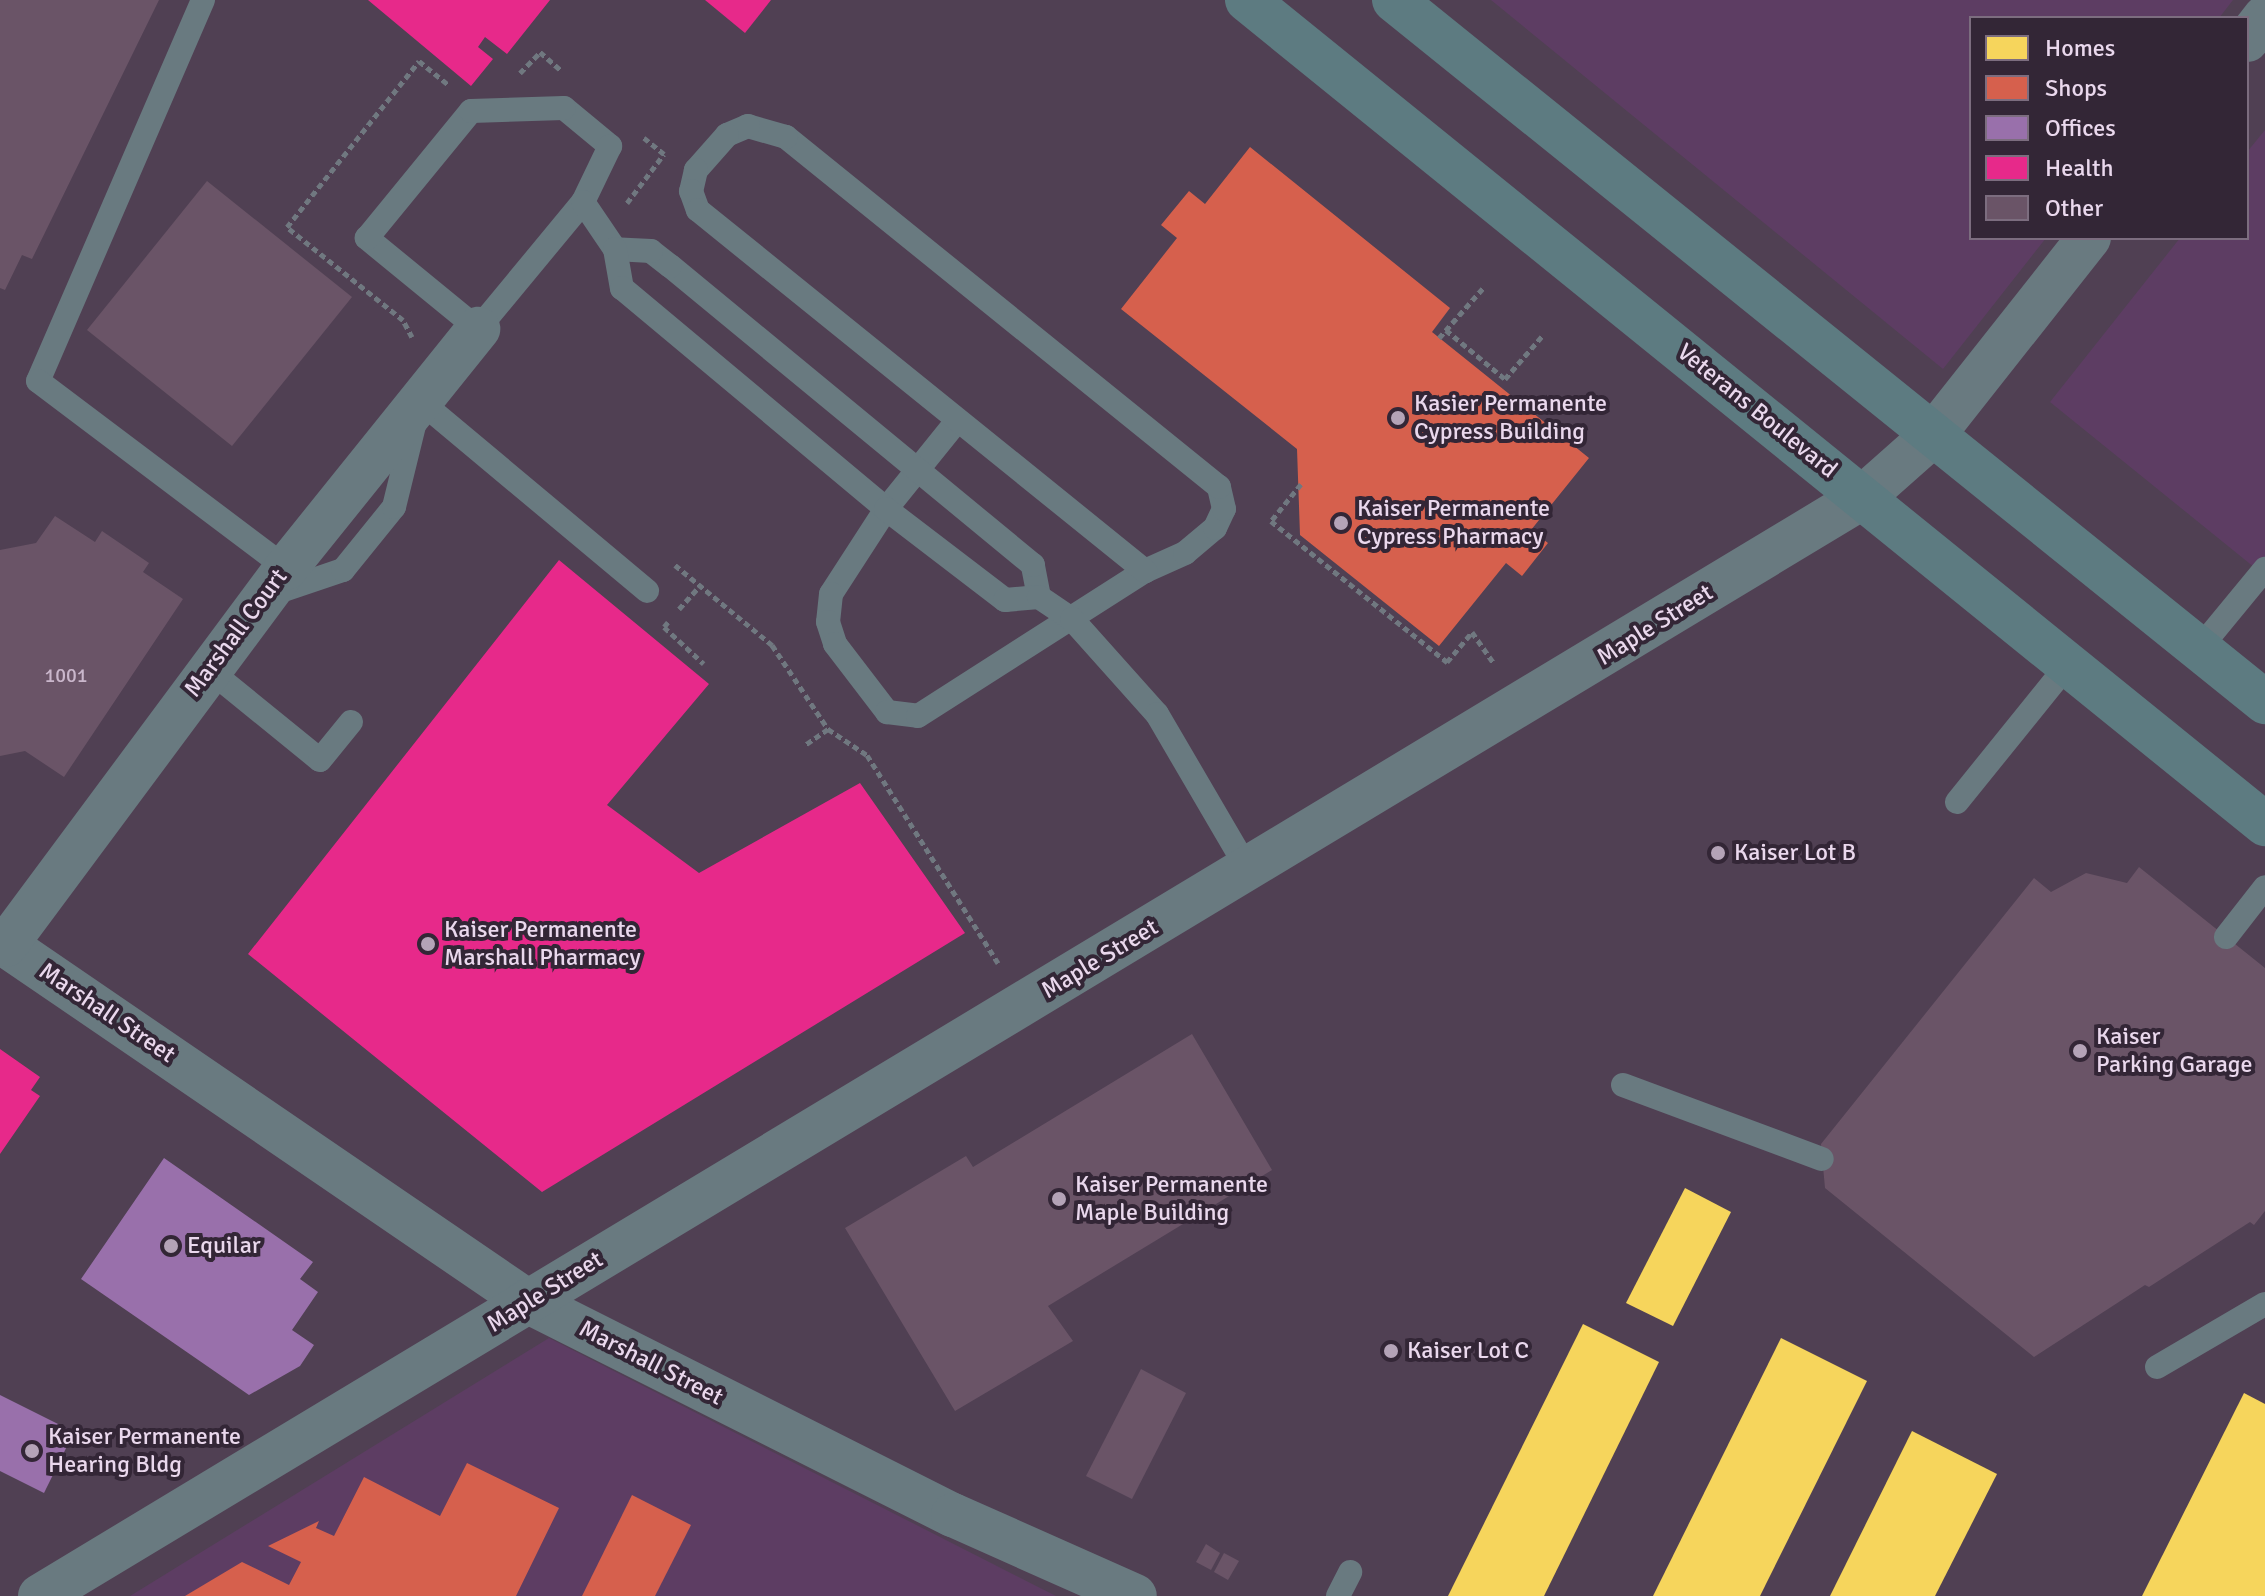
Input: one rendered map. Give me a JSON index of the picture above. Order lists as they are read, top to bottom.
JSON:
{
  "streets": {
    "main road": ["Veterans Boulevard"],
    "street": ["Maple Street", "Marshall Court", "Marshall Street"]
  },
  "crossings": [
    ["Veterans Boulevard", "Maple Street"],
    ["Maple Street", "Marshall Street"],
    ["Marshall Court", "Marshall Street"]
  ],
  "places": [
    "Kasier Permanente Cypress Building",
    "Kaiser Permanente Cypress Pharmacy",
    "Kaiser Lot B",
    "Kaiser Permanente Marshall Pharmacy",
    "Kaiser Parking Garage",
    "Kaiser Permanente Maple Building",
    "Equilar",
    "Kaiser Lot C",
    "Kaiser Permanente Hearing Bldg"
  ],
  "house_numbers": ["1001"],
  "legend": [
    "Homes",
    "Shops",
    "Offices",
    "Health",
    "Other"
  ]
}
